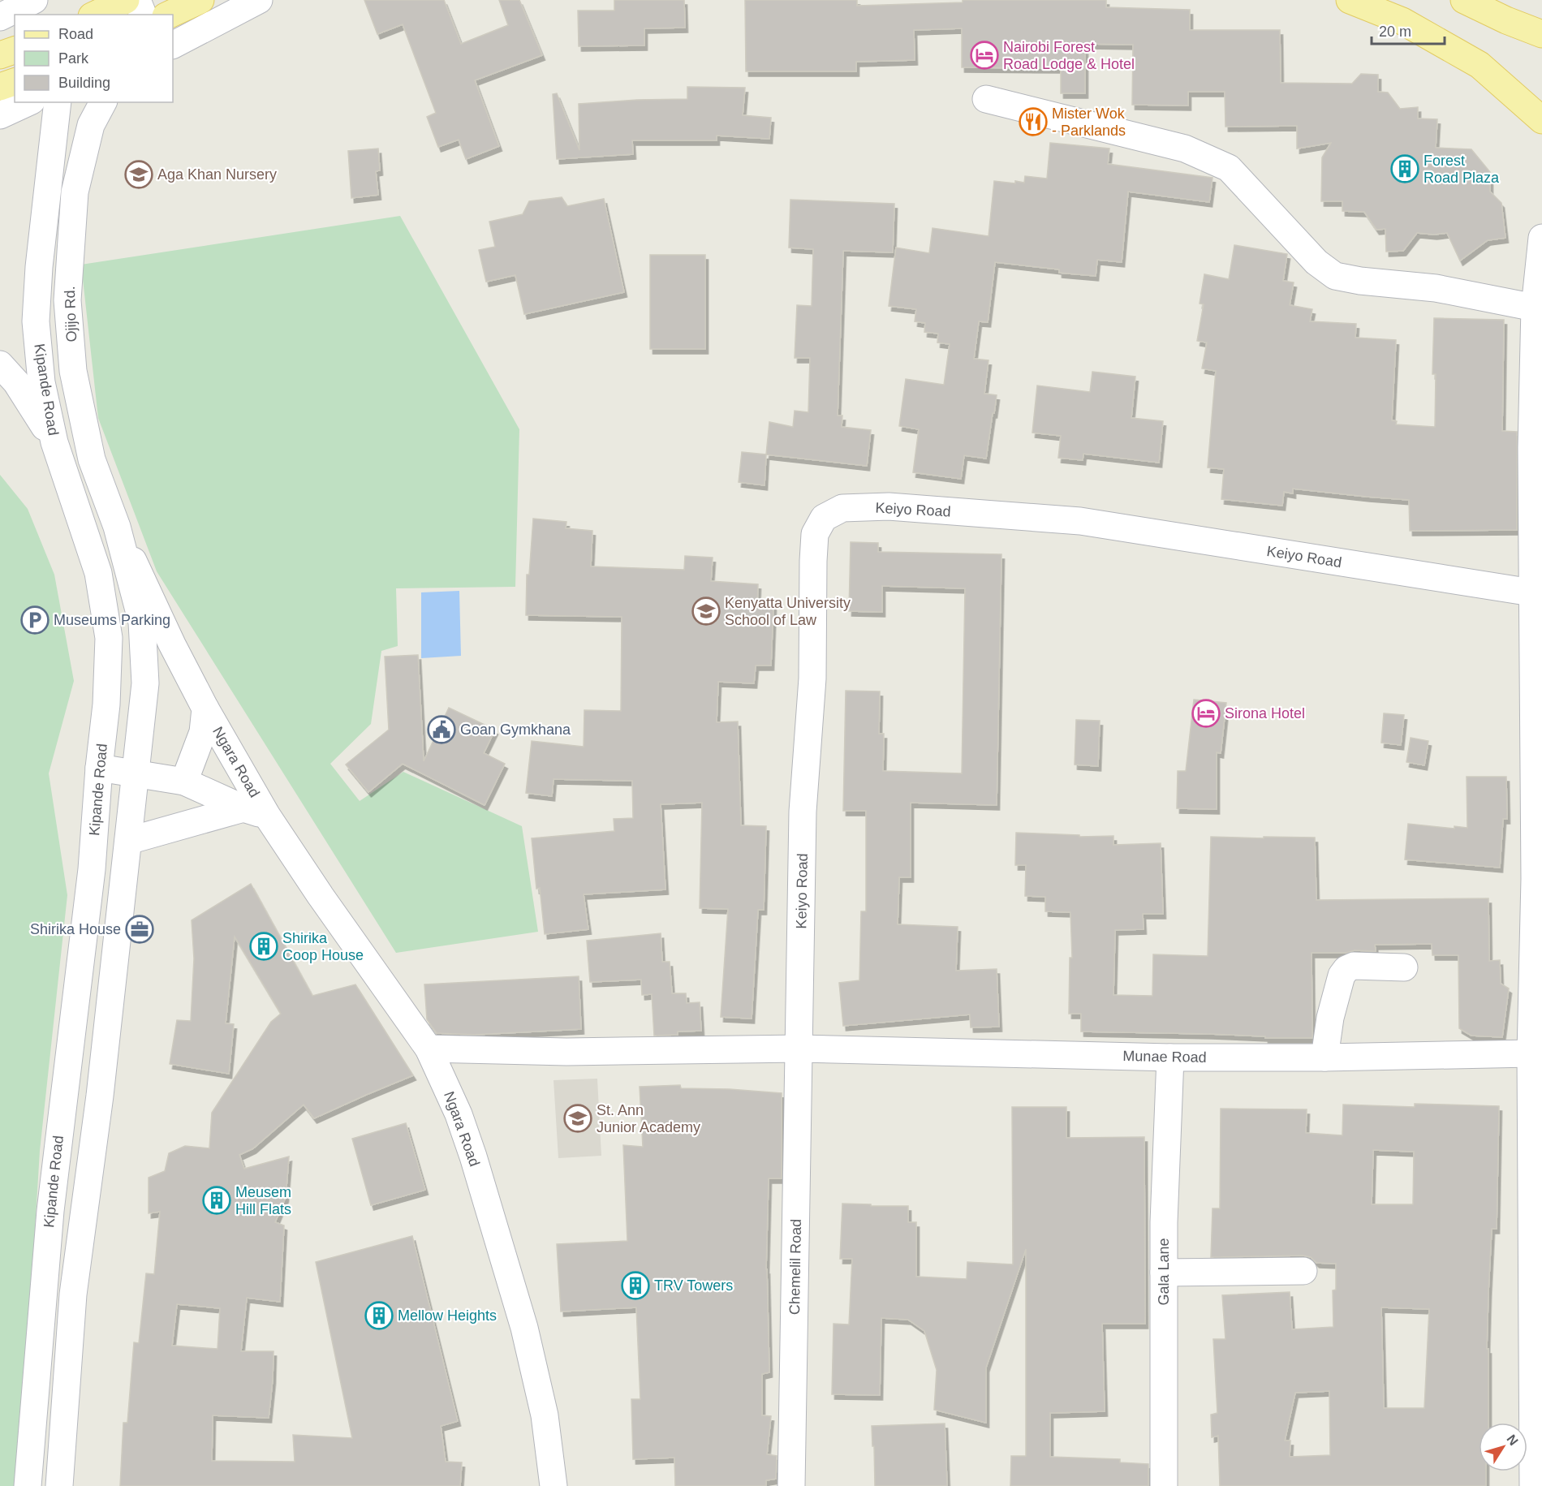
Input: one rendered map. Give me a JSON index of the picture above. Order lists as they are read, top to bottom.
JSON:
{
  "streets": {
    "street": [
      "Ojijo Rd.",
      "Kipande Road",
      "Keiyo Road",
      "Ngara Road",
      "Munae Road",
      "Chemelil Road",
      "Gala Lane"
    ]
  },
  "crossings": [
    ["Ojijo Rd.", "Ngara Road"],
    ["Kipande Road", "Ngara Road"],
    ["Keiyo Road", "Munae Road"],
    ["Keiyo Road", "Chemelil Road"],
    ["Ngara Road", "Munae Road"],
    ["Munae Road", "Chemelil Road"],
    ["Munae Road", "Gala Lane"]
  ],
  "places": {
    "hotel": ["Nairobi Forest Road Lodge & Hotel", "Sirona Hotel"],
    "restaurant": ["Mister Wok - Parklands"],
    "building": [
      "Forest Road Plaza",
      "Shirika Coop House",
      "Meusem Hill Flats",
      "TRV Towers",
      "Mellow Heights"
    ],
    "school or university": ["Aga Khan Nursery", "Kenyatta University School of Law", "St. Ann Junior Academy"],
    "parking": ["Museums Parking"],
    "public building": ["Goan Gymkhana"],
    "office": ["Shirika House"]
  },
  "legend": ["Road", "Park", "Building"],
  "scale_bar": "20 m",
  "north": "top right"
}
